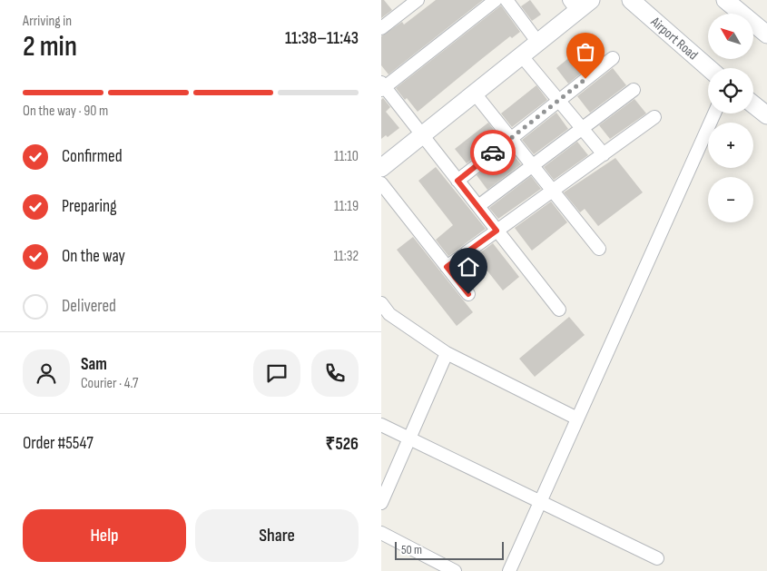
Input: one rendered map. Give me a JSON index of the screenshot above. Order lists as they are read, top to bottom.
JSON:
{
  "streets": {
    "street": ["Airport Road"]
  },
  "scale_bar": "50 m",
  "north": "top left",
  "page": {
    "heading": ["2 min", "Arriving in", "11:38–11:43"],
    "panel": [
      "Sam",
      "Courier · 4.7",
      "Order #5547",
      "₹526"
    ],
    "map_buttons": ["+", "−"],
    "bar": "On the way · 90 m",
    "list": [
      ["Confirmed", "11:10"],
      ["Preparing", "11:19"],
      ["On the way", "11:32"],
      "Delivered"
    ],
    "buttons": ["Help", "Share"],
    "scale": "50 m"
  }
}
